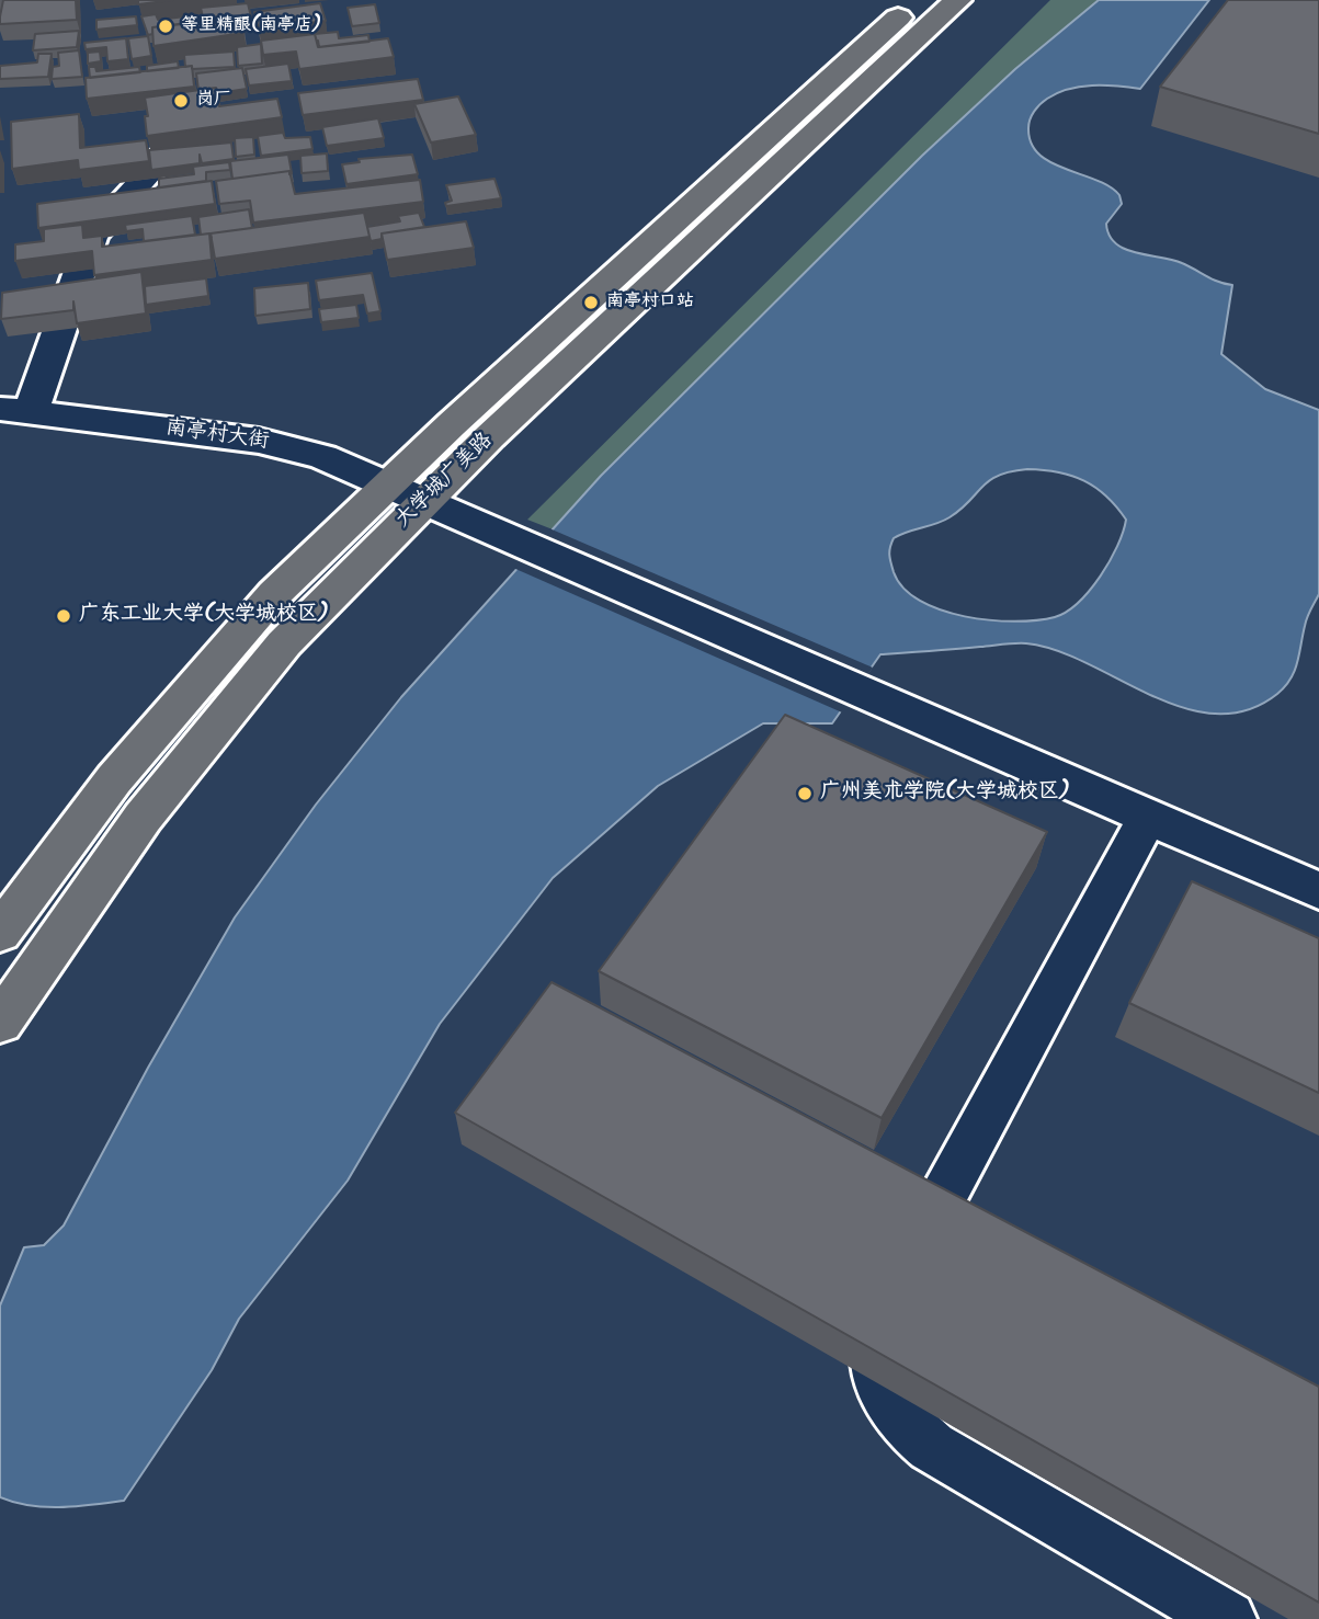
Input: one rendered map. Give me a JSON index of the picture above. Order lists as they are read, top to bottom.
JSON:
{
  "streets": {
    "main road": ["大学城广美路"],
    "street": ["南亭村大街"]
  },
  "crossings": [
    ["南亭村大街", "大学城广美路"]
  ],
  "places": [
    "等里精酿(南亭店)",
    "岗厂",
    "南亭村口站",
    "广东工业大学(大学城校区)",
    "广州美术学院(大学城校区)"
  ]
}
